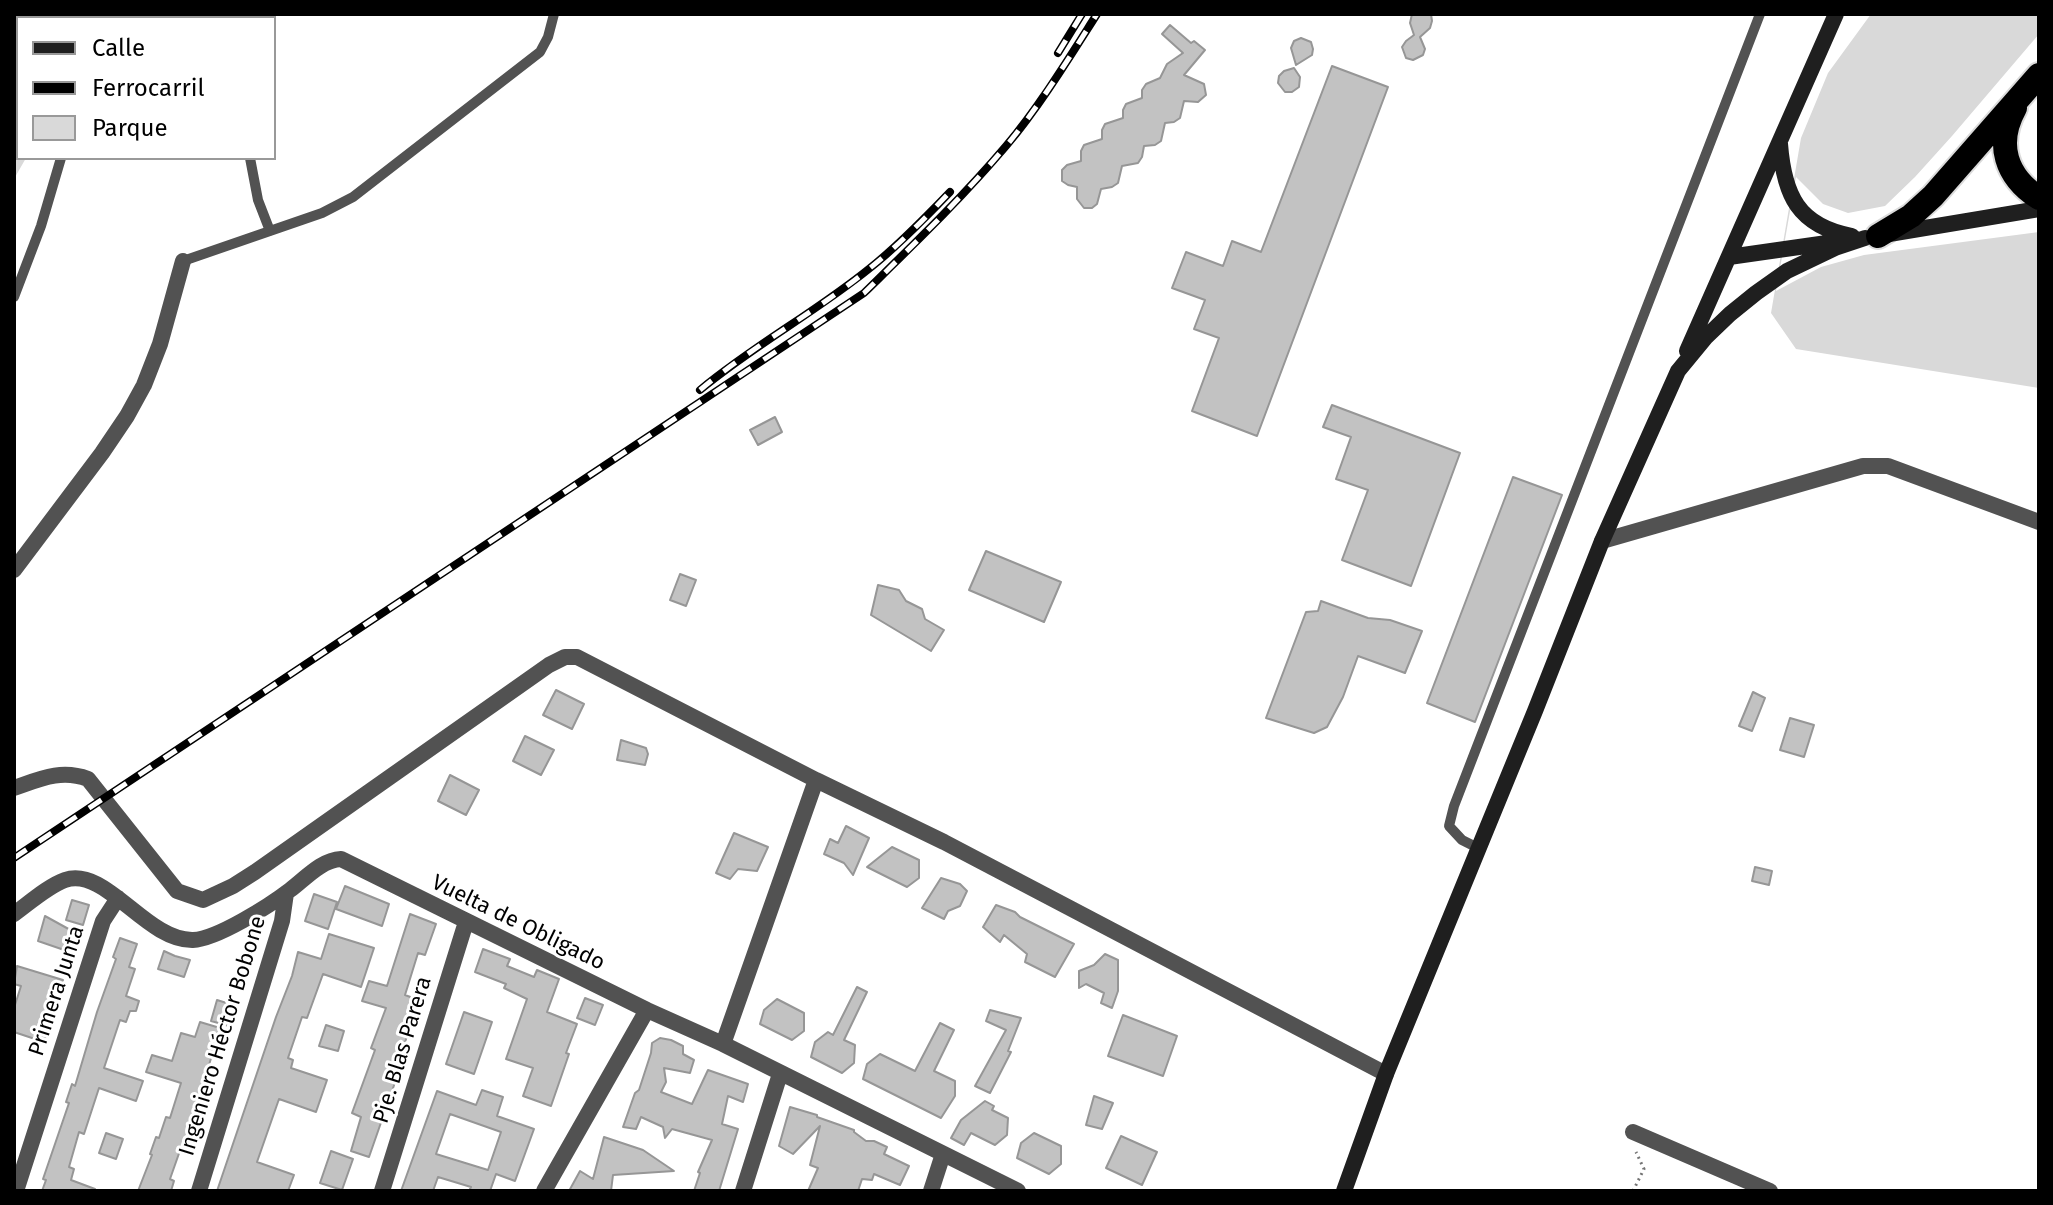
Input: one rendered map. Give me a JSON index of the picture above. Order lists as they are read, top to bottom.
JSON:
{
  "streets": {
    "street": [
      "Vuelta de Obligado",
      "Primera Junta",
      "Ingeniero Héctor Bobone",
      "Pje. Blas Parera"
    ]
  },
  "crossings": [
    ["Vuelta de Obligado", "Primera Junta"],
    ["Vuelta de Obligado", "Ingeniero Héctor Bobone"],
    ["Vuelta de Obligado", "Pje. Blas Parera"]
  ],
  "legend": ["Calle", "Ferrocarril", "Parque"]
}
